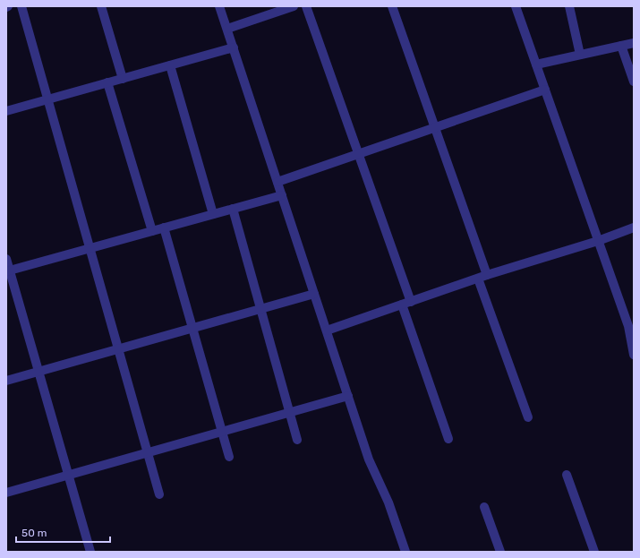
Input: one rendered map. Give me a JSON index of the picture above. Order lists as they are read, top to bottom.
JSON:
{
  "scale_bar": "50 m"
}
